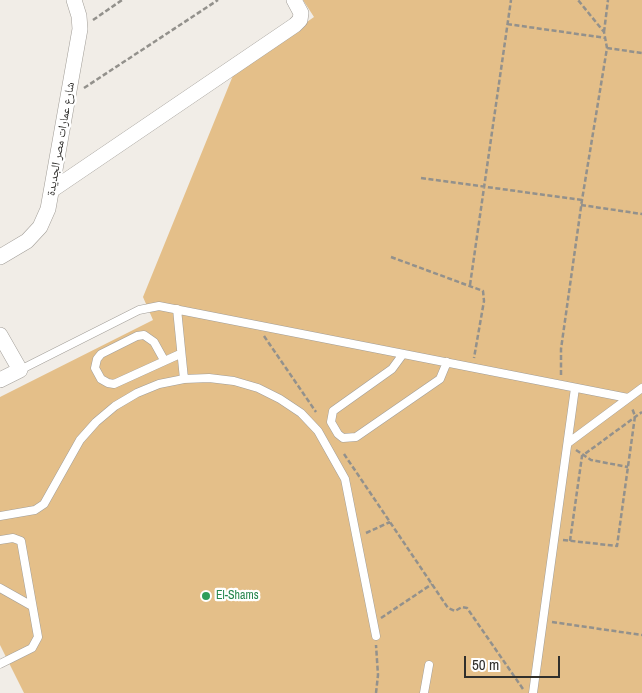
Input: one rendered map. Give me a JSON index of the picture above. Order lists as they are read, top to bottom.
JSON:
{
  "streets": {
    "street": ["شارع عمارات مصر الجديدة"]
  },
  "places": ["El-Shams"],
  "scale_bar": "50 m"
}
